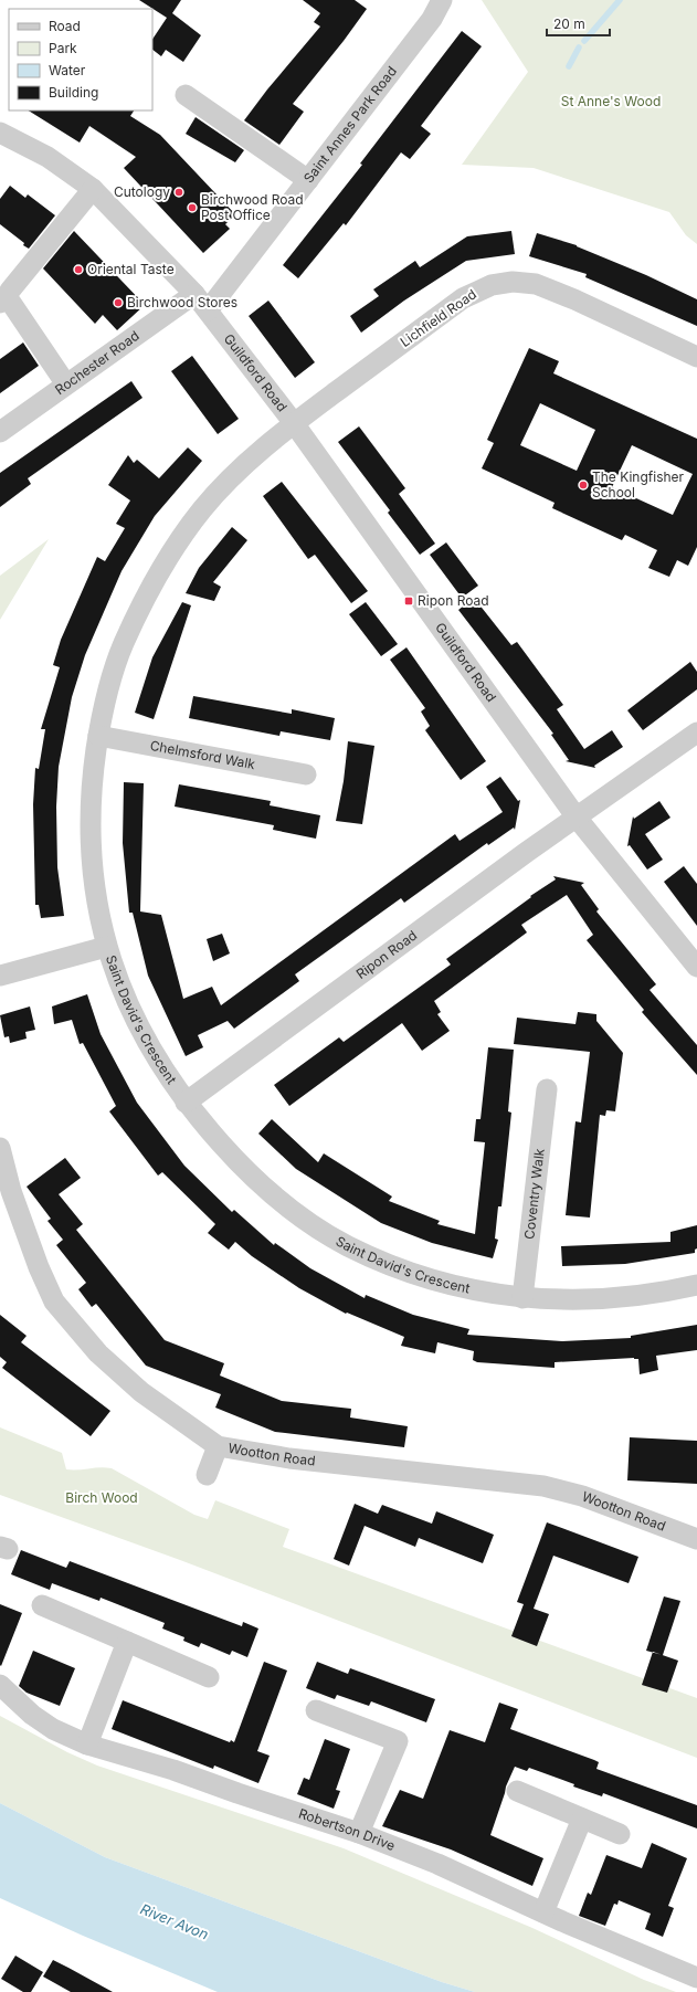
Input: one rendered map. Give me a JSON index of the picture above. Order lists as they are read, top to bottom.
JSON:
{
  "streets": {
    "street": [
      "Saint Annes Park Road",
      "Lichfield Road",
      "Rochester Road",
      "Guildford Road",
      "Chelmsford Walk",
      "Ripon Road",
      "Saint David's Crescent",
      "Coventry Walk",
      "Wootton Road",
      "Robertson Drive"
    ]
  },
  "crossings": [
    ["Saint Annes Park Road", "Guildford Road"],
    ["Lichfield Road", "Guildford Road"],
    ["Lichfield Road", "Saint David's Crescent"],
    ["Rochester Road", "Guildford Road"],
    ["Guildford Road", "Ripon Road"],
    ["Guildford Road", "Saint David's Crescent"],
    ["Chelmsford Walk", "Saint David's Crescent"],
    ["Ripon Road", "Saint David's Crescent"],
    ["Saint David's Crescent", "Coventry Walk"]
  ],
  "water": ["River Avon"],
  "parks": ["St Anne's Wood", "Birch Wood"],
  "places": {
    "other": [
      "Cutology",
      "Birchwood Road Post Office",
      "Oriental Taste",
      "Birchwood Stores",
      "The Kingfisher School"
    ],
    "transit": ["Ripon Road"]
  },
  "legend": [
    "Road",
    "Park",
    "Water",
    "Building"
  ],
  "scale_bar": "20 m"
}
